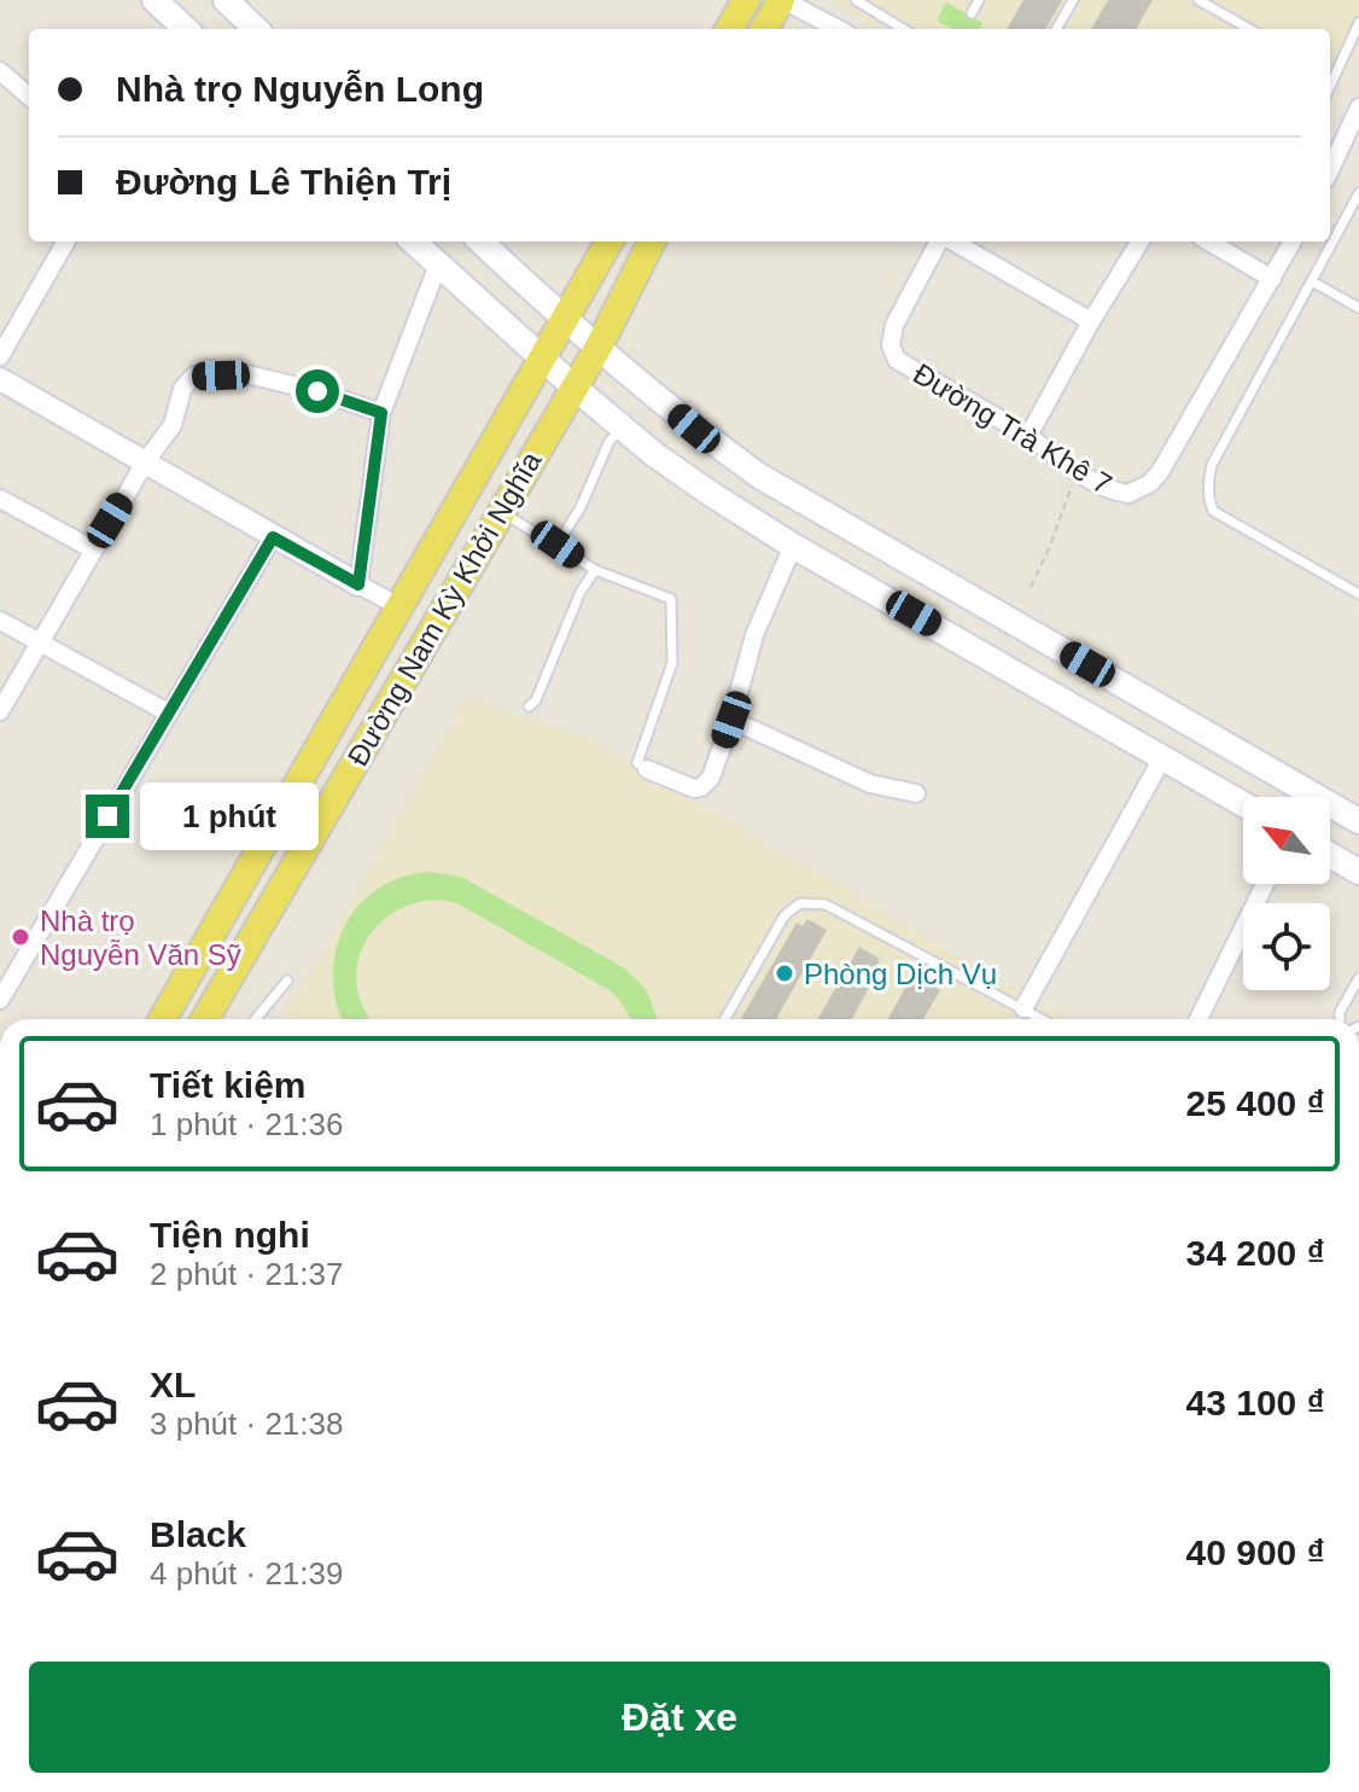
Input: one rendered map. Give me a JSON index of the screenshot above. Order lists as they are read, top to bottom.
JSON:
{
  "streets": {
    "main road": ["Đường Nam Kỳ Khởi Nghĩa"],
    "street": ["Đường Trà Khê 7"]
  },
  "places": ["Nhà trọ Nguyễn Văn Sỹ", "Phòng Dịch Vụ"],
  "north": "top left",
  "page": {
    "banner": ["Nhà trọ Nguyễn Long", "Đường Lê Thiện Trị"],
    "bubble": "1 phút",
    "list": [
      {
        "name": "Tiết kiệm",
        "note": "1 phút · 21:36",
        "value": "25 400 ₫"
      },
      {
        "name": "Tiện nghi",
        "note": "2 phút · 21:37",
        "value": "34 200 ₫"
      },
      {
        "name": "XL",
        "note": "3 phút · 21:38",
        "value": "43 100 ₫"
      },
      {
        "name": "Black",
        "note": "4 phút · 21:39",
        "value": "40 900 ₫"
      }
    ],
    "buttons": "Đặt xe"
  }
}
